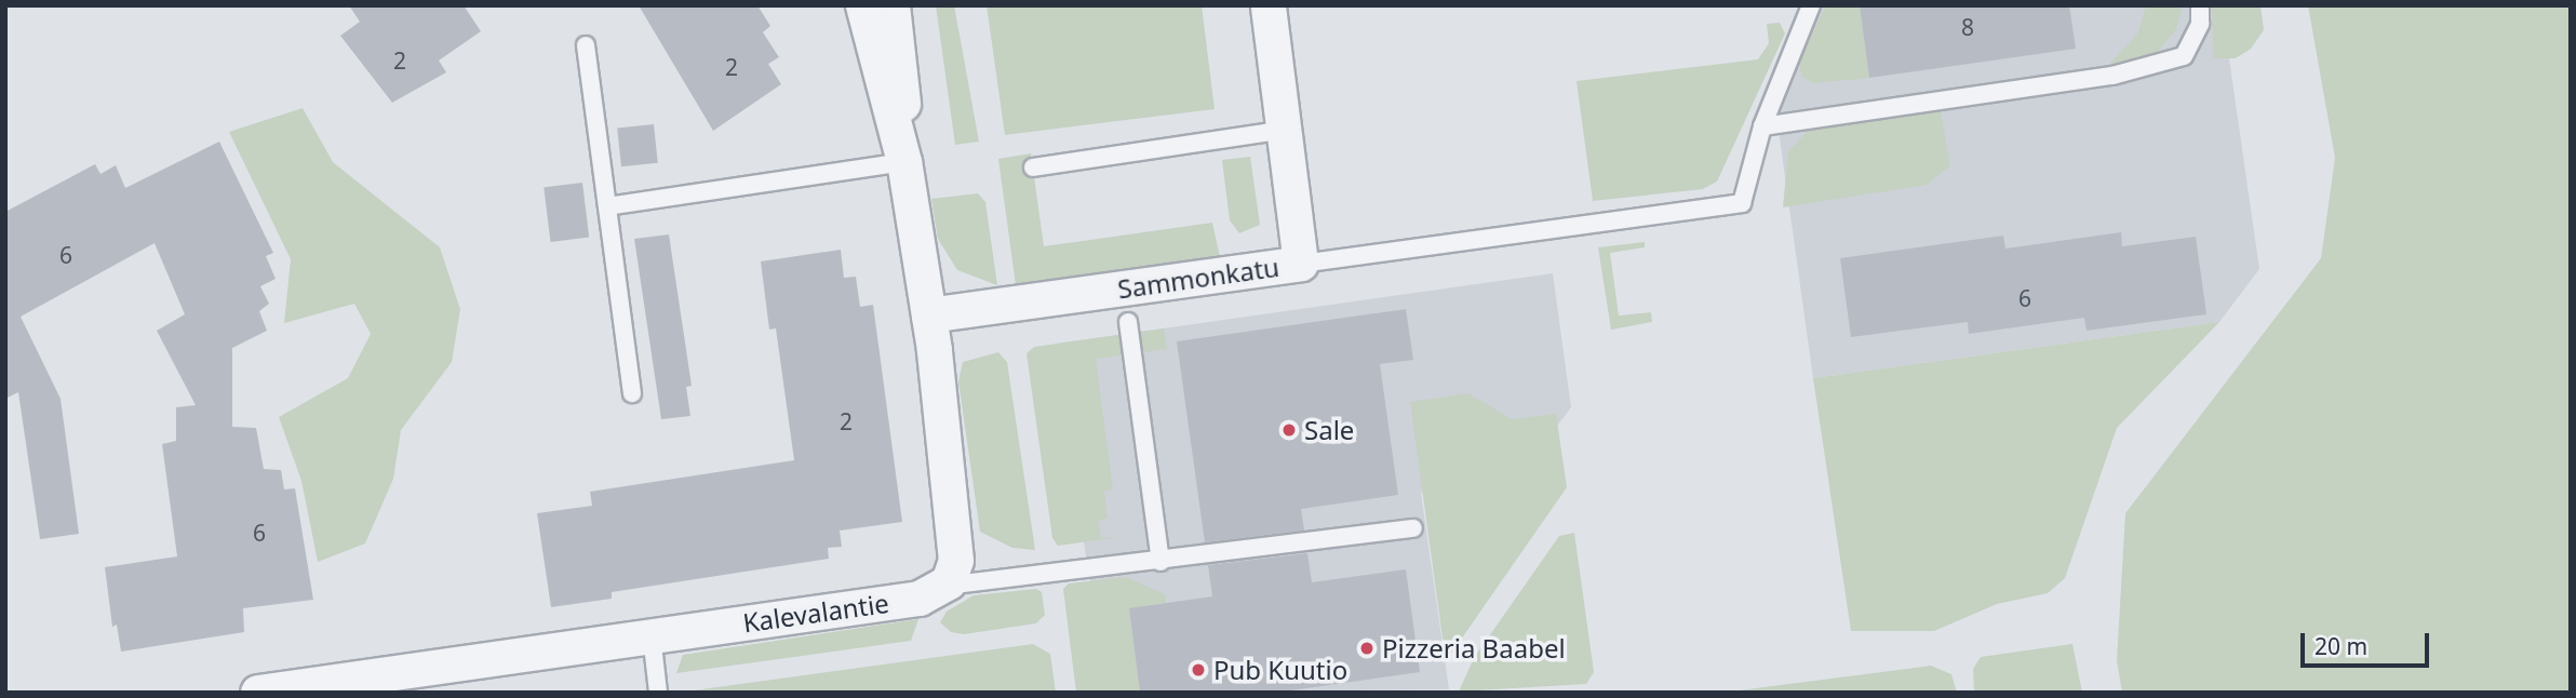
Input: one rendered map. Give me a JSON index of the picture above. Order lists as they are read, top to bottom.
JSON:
{
  "streets": {
    "street": ["Sammonkatu", "Kalevalantie"]
  },
  "places": ["Sale", "Pizzeria Baabel", "Pub Kuutio"],
  "house_numbers": [
    "8",
    "2",
    "2",
    "6",
    "6",
    "2",
    "6"
  ],
  "scale_bar": "20 m"
}
